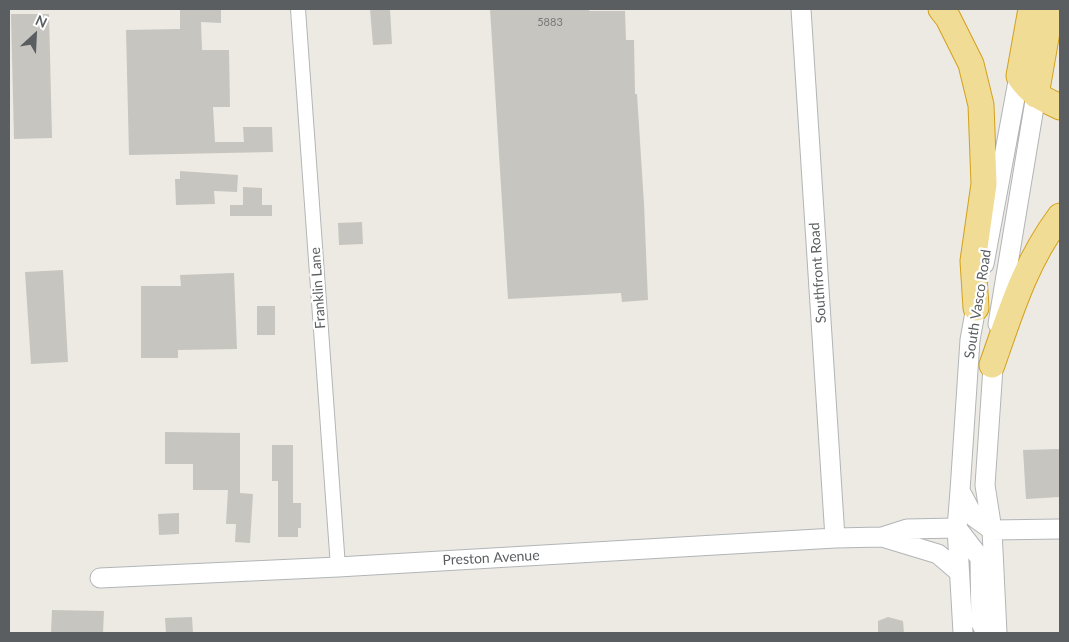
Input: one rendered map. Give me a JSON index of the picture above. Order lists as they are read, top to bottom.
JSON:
{
  "streets": {
    "highway": ["South Vasco Road"],
    "main road": ["Southfront Road", "Preston Avenue"],
    "street": ["Franklin Lane"]
  },
  "crossings": [
    ["Southfront Road", "Preston Avenue"],
    ["Franklin Lane", "Preston Avenue"]
  ],
  "house_numbers": ["5883"],
  "north": "top right"
}
